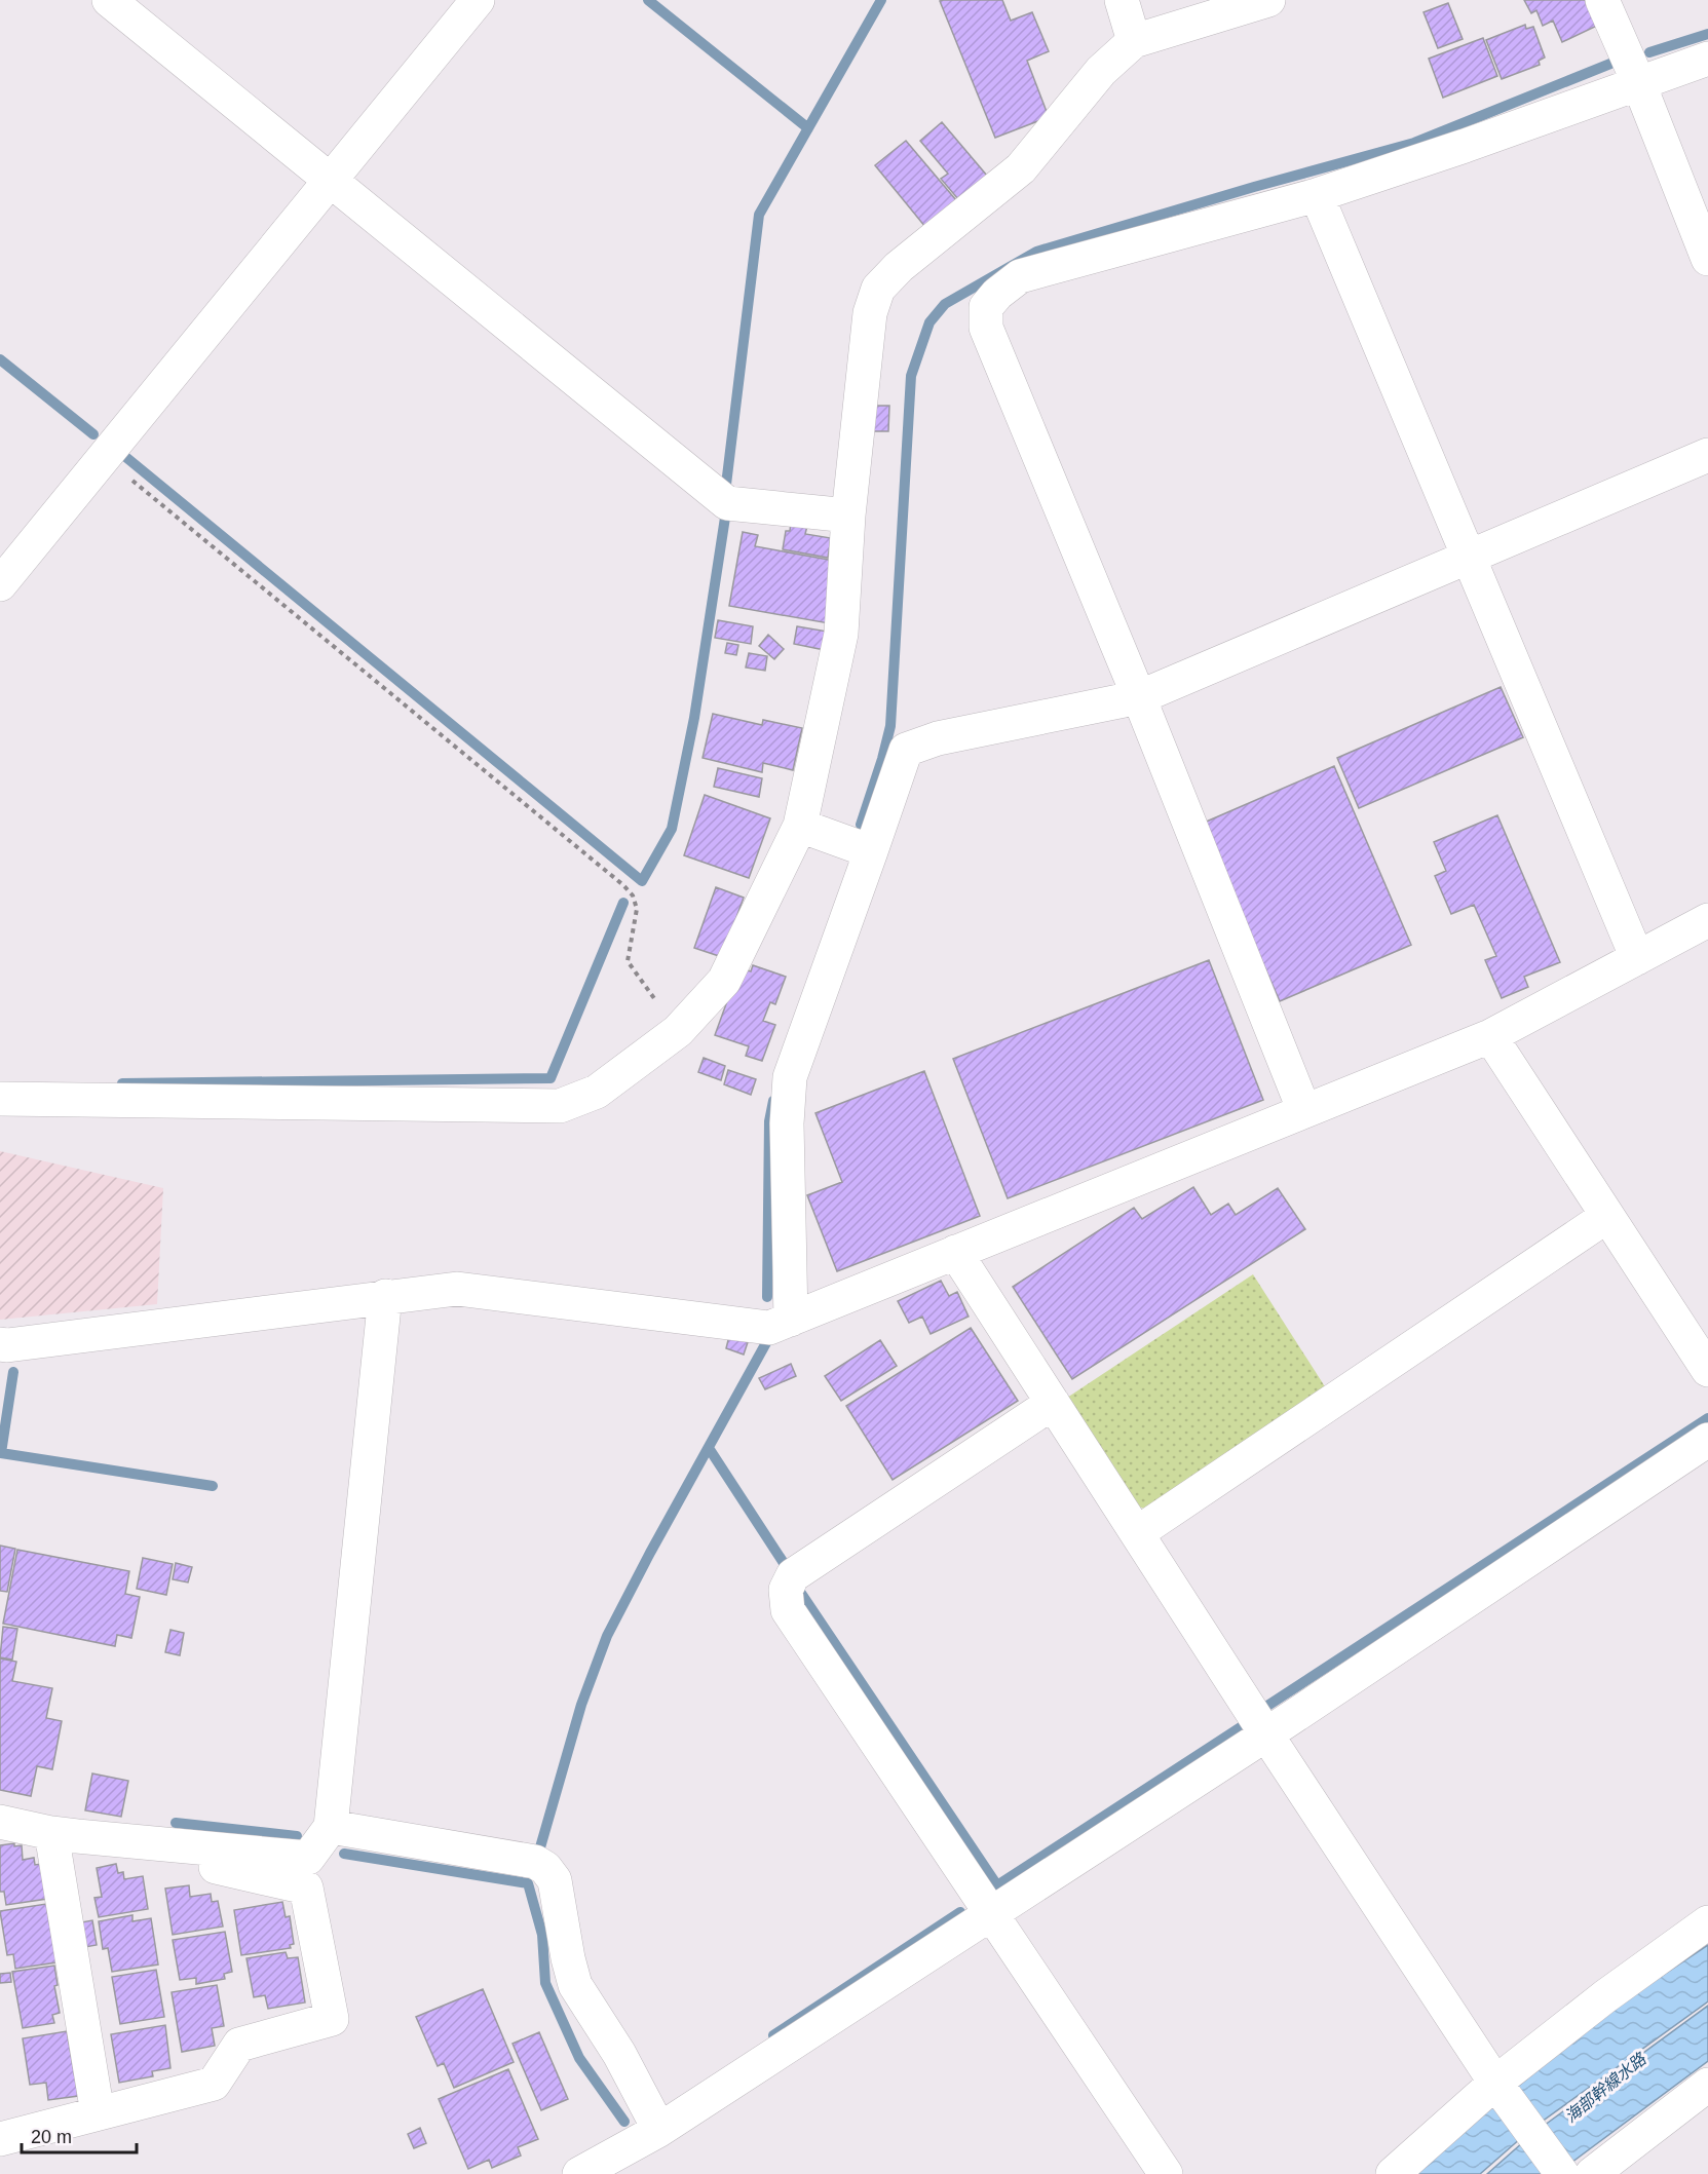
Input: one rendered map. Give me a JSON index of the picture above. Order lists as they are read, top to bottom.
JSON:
{
  "water": ["海部幹線水路"],
  "scale_bar": "20 m"
}
